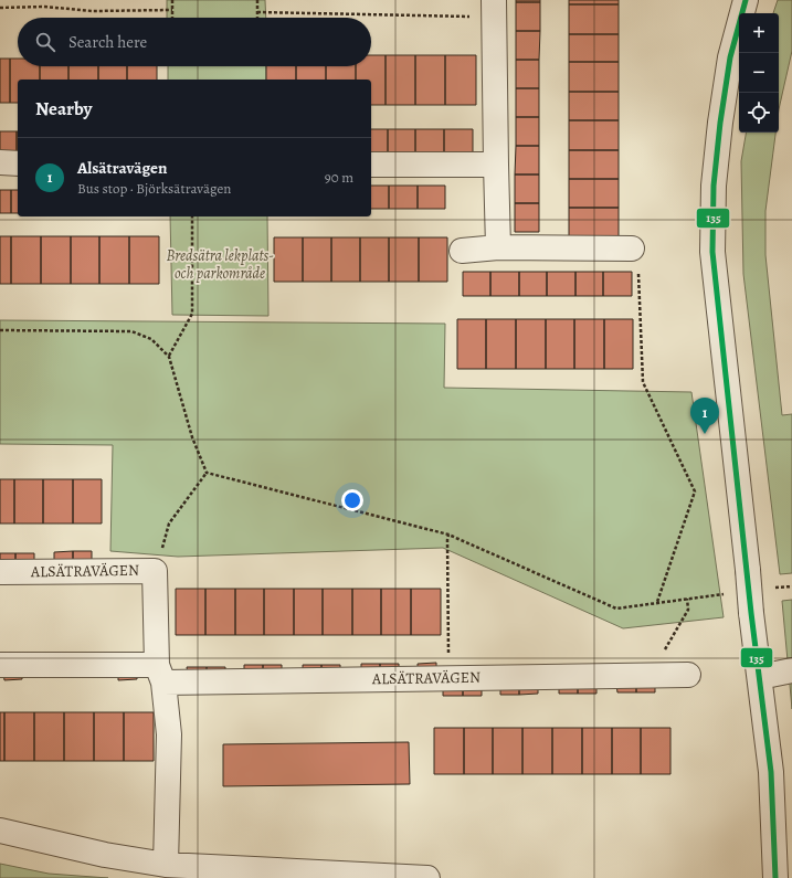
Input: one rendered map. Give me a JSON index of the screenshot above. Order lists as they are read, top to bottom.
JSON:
{
  "streets": {
    "street": ["ALSÄTRAVÄGEN"]
  },
  "parks": ["Bredsätra lekplats- och parkområde"],
  "lines": ["transit line 135"],
  "page": {
    "map_buttons": ["+", "−"],
    "search": "Search here",
    "heading": "Nearby",
    "list": [
      {
        "mark": "1",
        "name": "Alsätravägen",
        "note": "Bus stop · Björksätravägen",
        "value": "90 m"
      }
    ],
    "pins": "1"
  }
}
